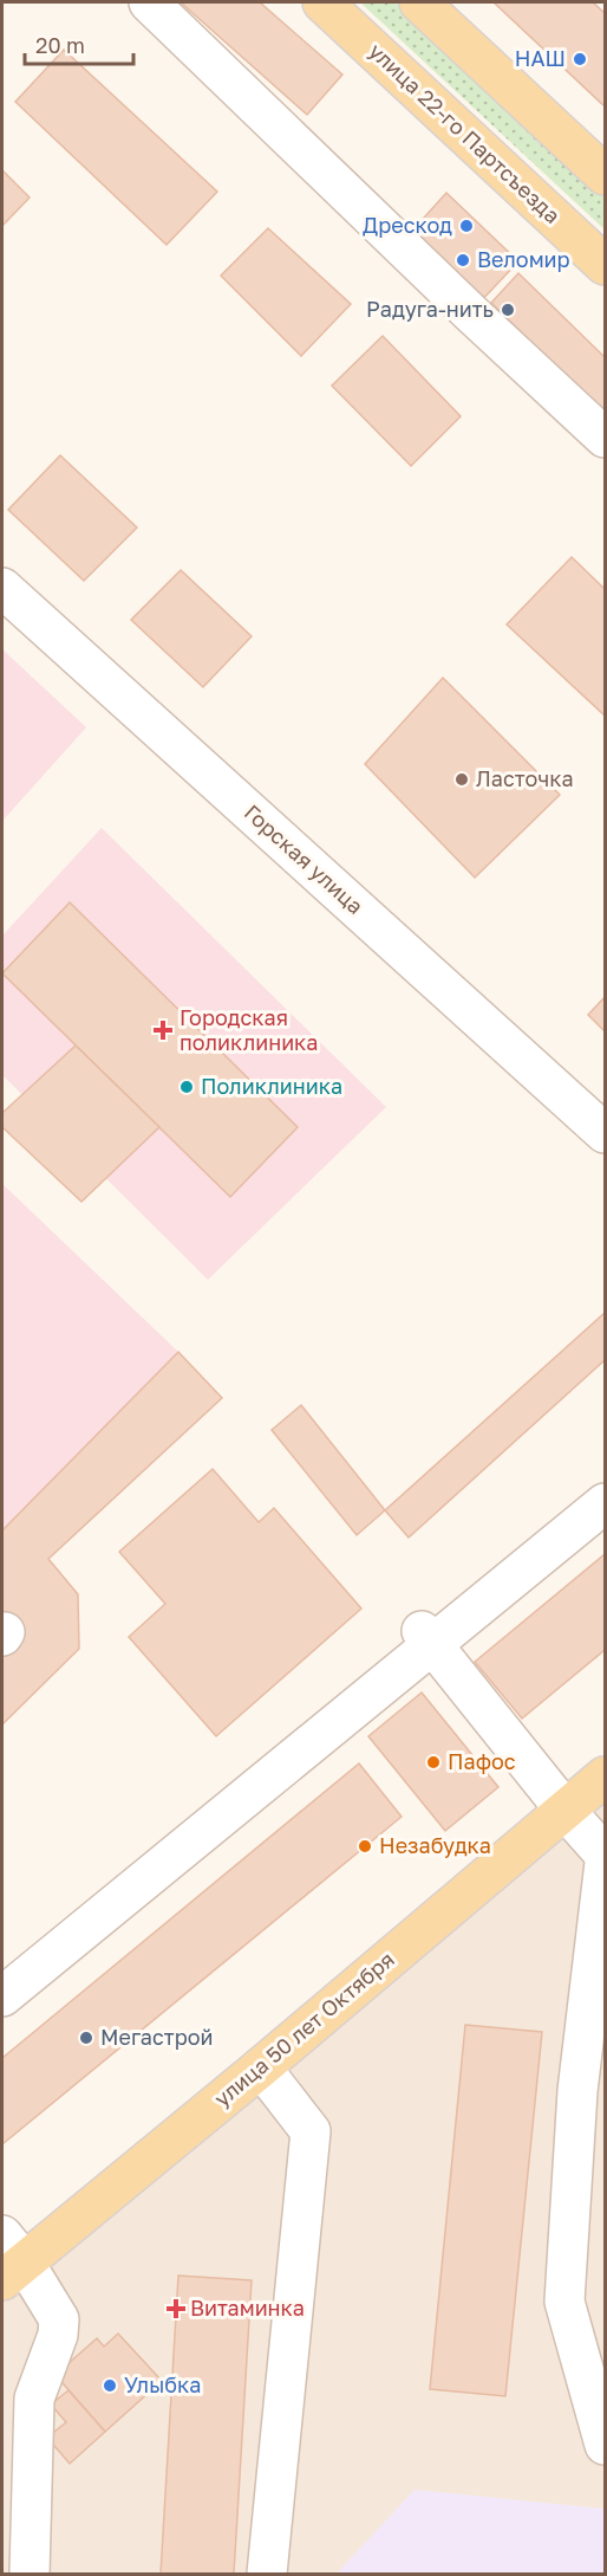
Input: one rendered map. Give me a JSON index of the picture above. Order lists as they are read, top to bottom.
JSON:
{
  "streets": {
    "main road": ["улица 22-го Партсъезда", "улица 50 лет Октября"],
    "street": ["Горская улица"]
  },
  "places": {
    "other": [
      "НАШ",
      "Дрескод",
      "Веломир",
      "Радуга-нить",
      "Ласточка",
      "Поликлиника",
      "Пафос",
      "Незабудка",
      "Мегастрой",
      "Улыбка"
    ],
    "health": ["Городская поликлиника", "Витаминка"]
  },
  "scale_bar": "20 m"
}
